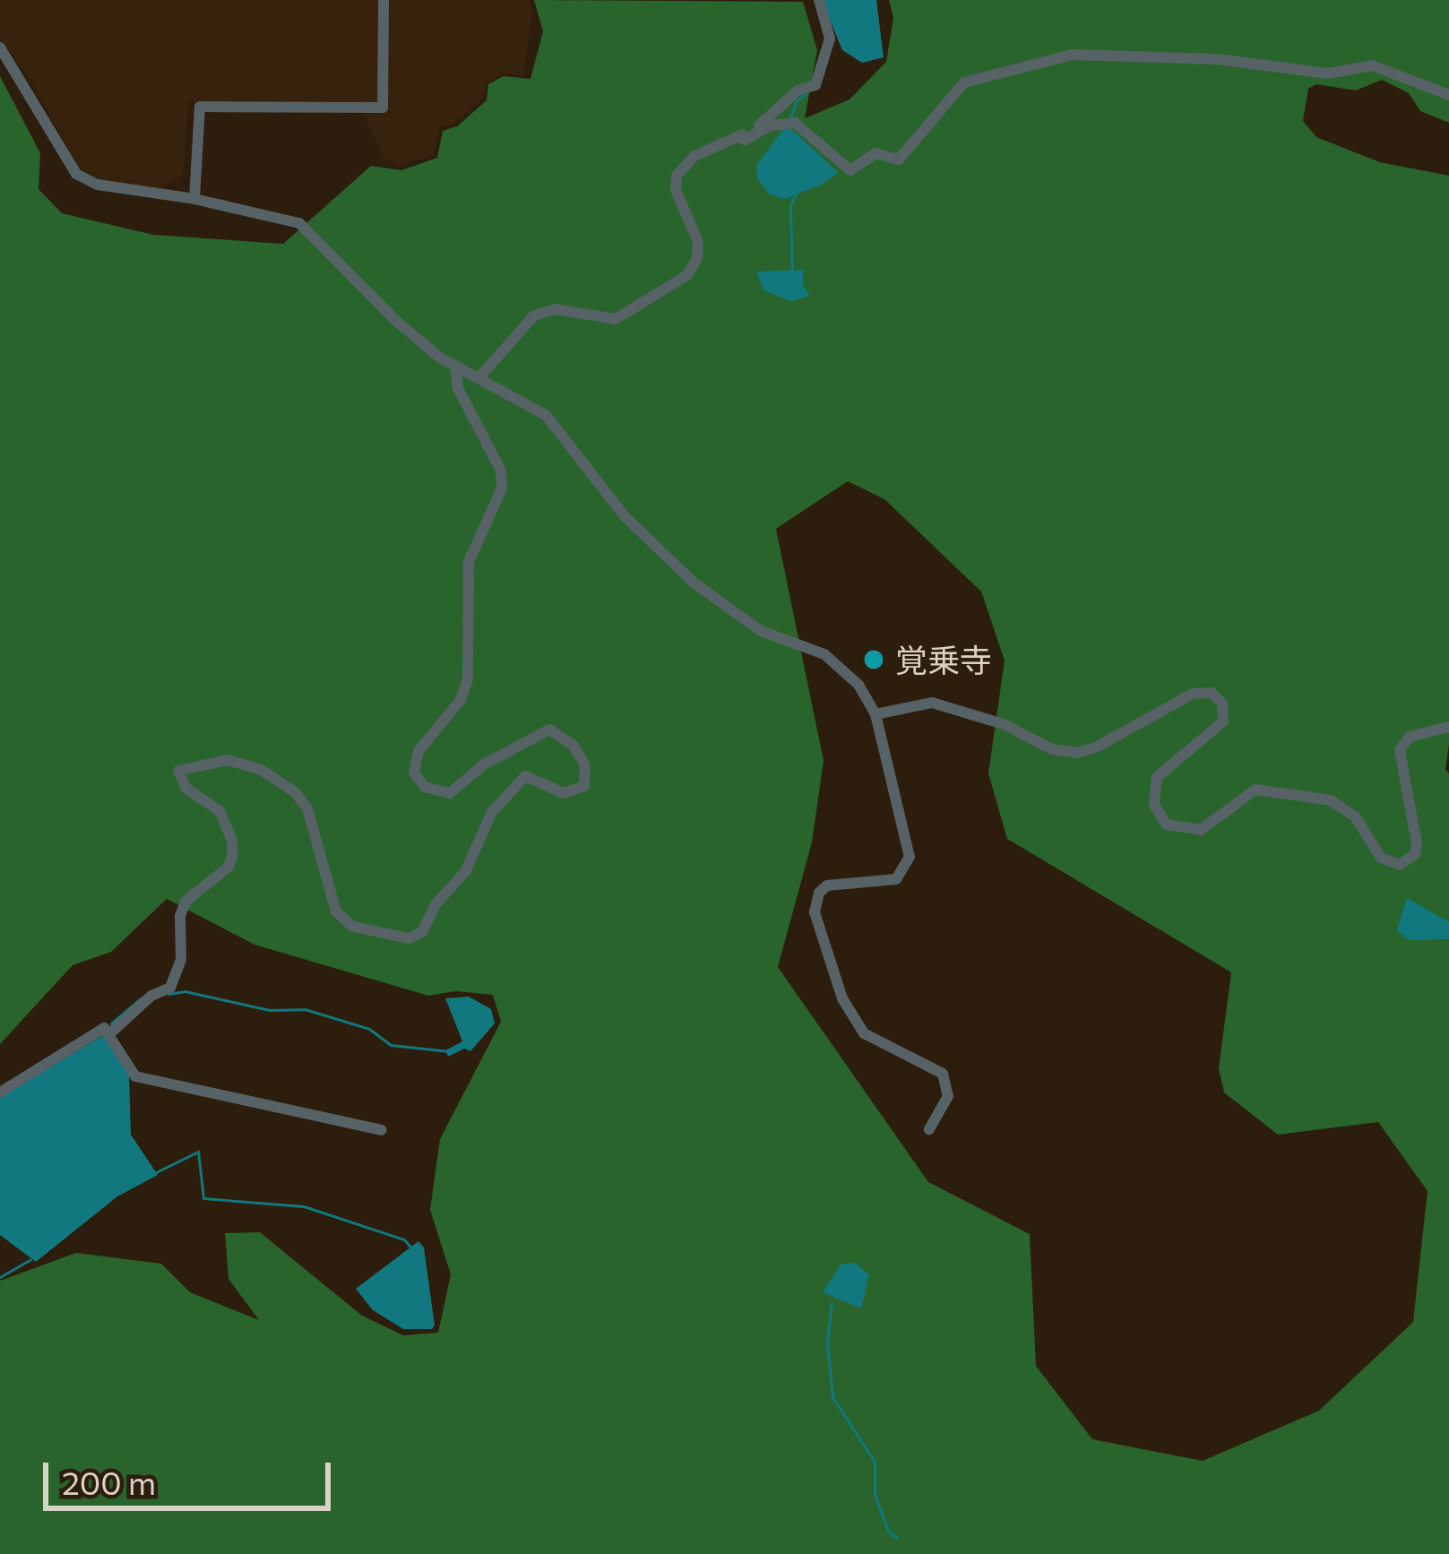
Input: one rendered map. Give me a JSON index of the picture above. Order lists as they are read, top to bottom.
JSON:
{
  "places": ["覚乗寺"],
  "scale_bar": "200 m"
}
